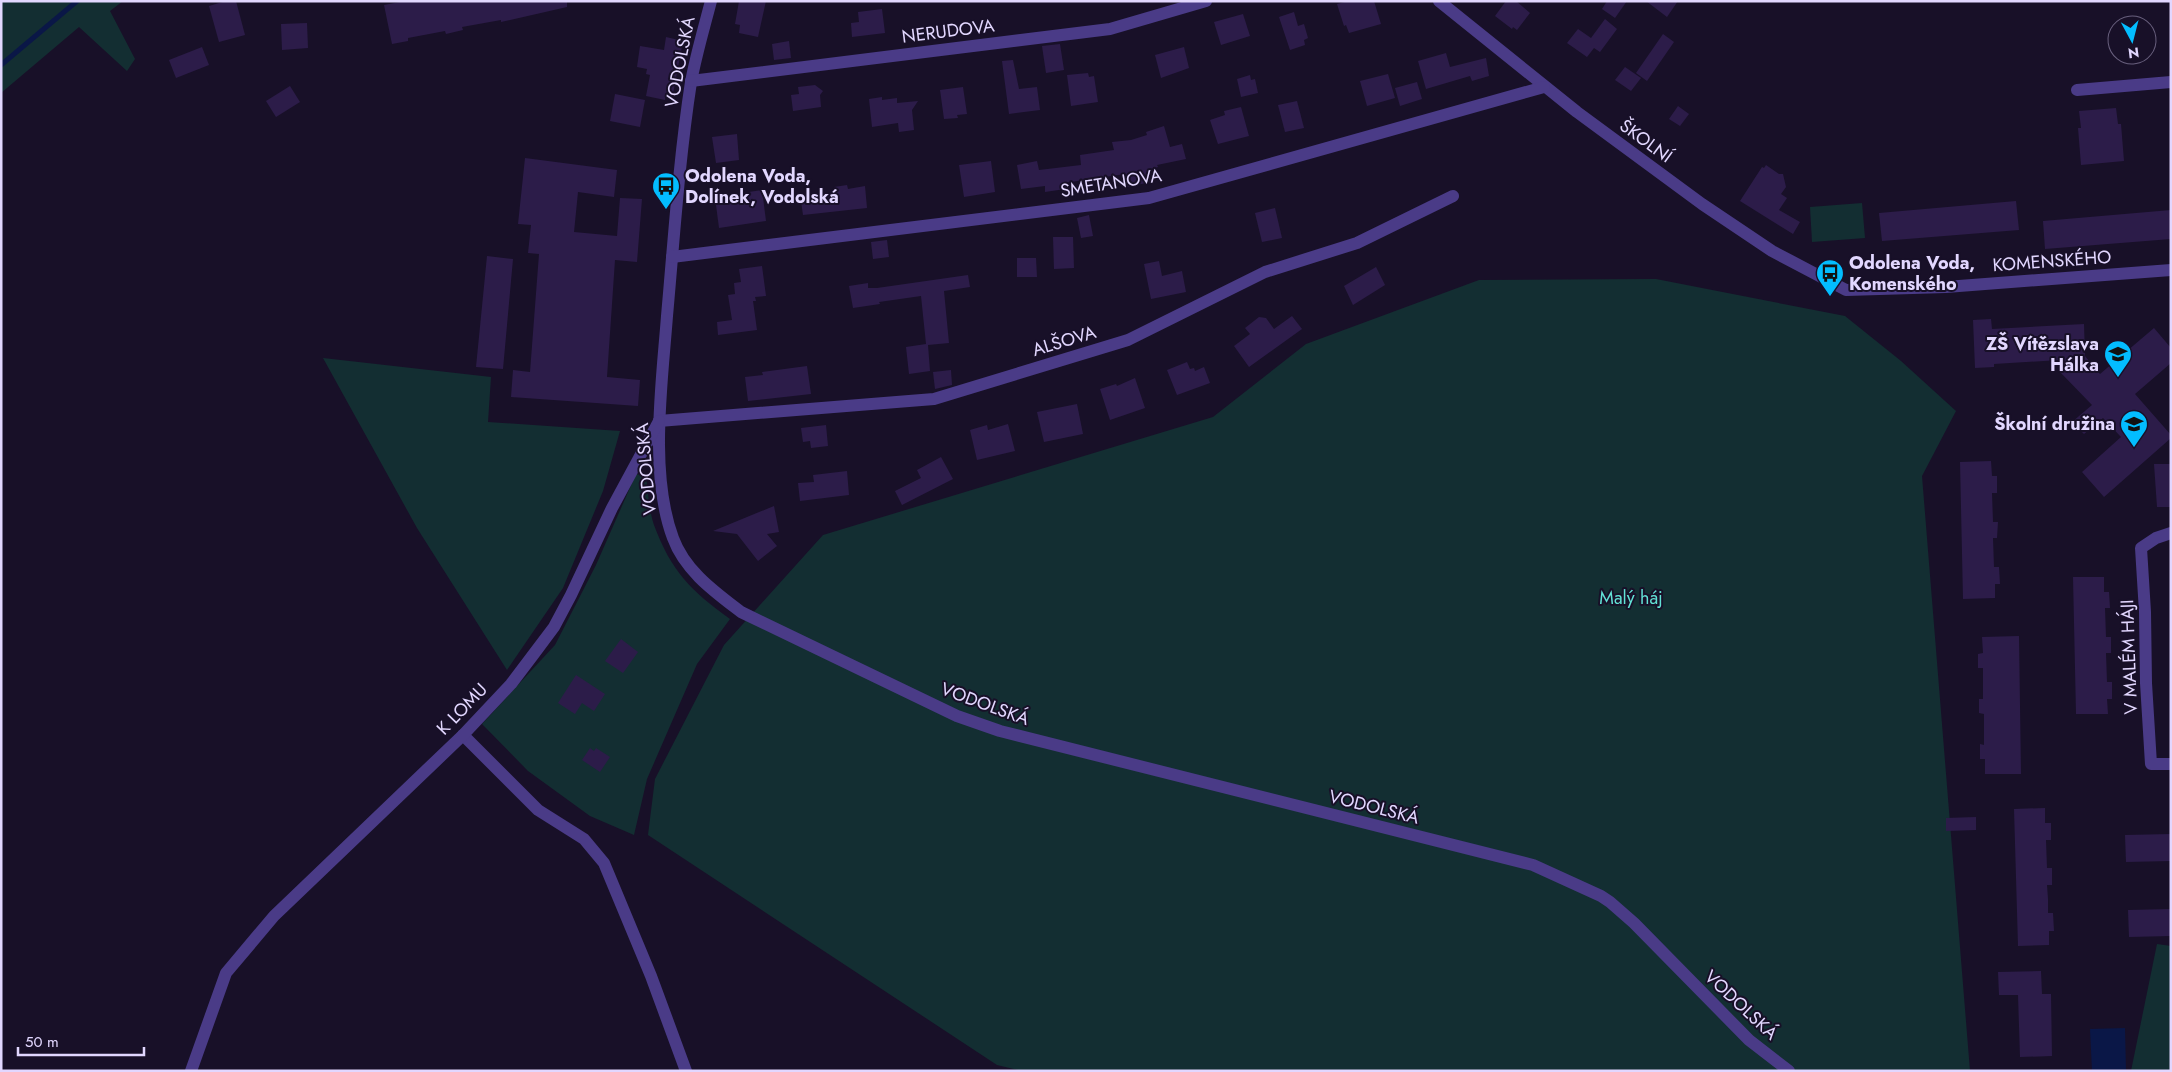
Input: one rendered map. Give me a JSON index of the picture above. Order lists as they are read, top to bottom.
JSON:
{
  "streets": {
    "street": [
      "NERUDOVA",
      "VODOLSKÁ",
      "ŠKOLNÍ",
      "SMETANOVA",
      "KOMENSKÉHO",
      "ALŠOVA",
      "V MALÉM HÁJI",
      "K LOMU"
    ]
  },
  "crossings": [
    ["NERUDOVA", "VODOLSKÁ"],
    ["VODOLSKÁ", "SMETANOVA"],
    ["VODOLSKÁ", "ALŠOVA"],
    ["VODOLSKÁ", "K LOMU"],
    ["ŠKOLNÍ", "SMETANOVA"],
    ["ŠKOLNÍ", "KOMENSKÉHO"],
    ["ALŠOVA", "K LOMU"]
  ],
  "parks": ["Malý háj"],
  "places": {
    "bus stop": ["Odolena Voda, Dolínek, Vodolská", "Odolena Voda, Komenského"],
    "school or university": ["ZŠ Vítězslava Hálka", "Školní družina"]
  },
  "scale_bar": "50 m",
  "north": "bottom"
}
